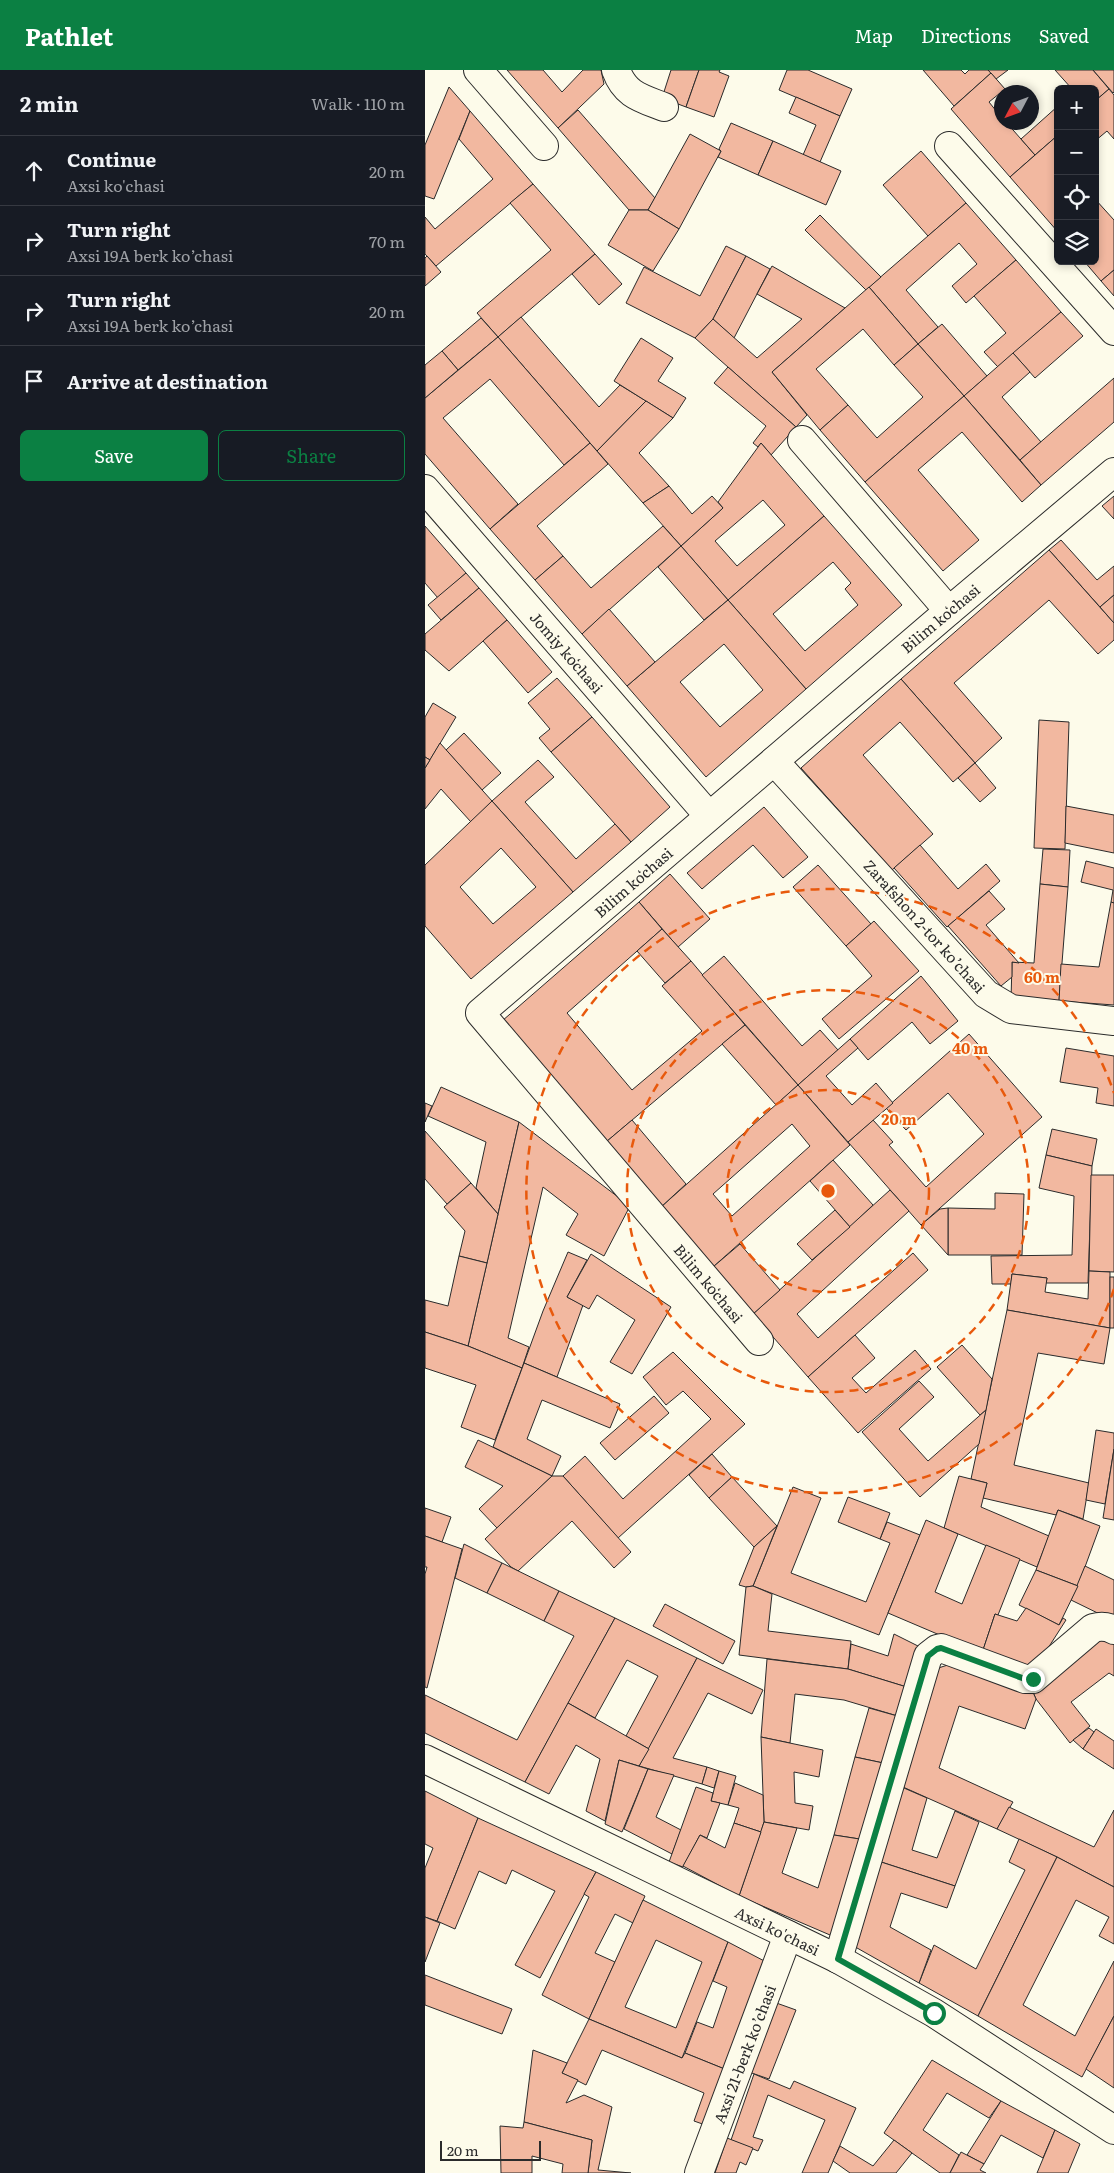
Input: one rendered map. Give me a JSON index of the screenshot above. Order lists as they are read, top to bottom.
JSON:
{
  "streets": {
    "street": [
      "Bilim koʻchasi",
      "Jomiy koʻchasi",
      "Zarafshon 2-tor koʼchasi",
      "Axsi ko'chasi",
      "Аxsi 21-berk koʼchasi"
    ]
  },
  "crossings": [
    ["Bilim koʻchasi", "Jomiy koʻchasi"],
    ["Bilim koʻchasi", "Zarafshon 2-tor koʼchasi"],
    ["Axsi ko'chasi", "Аxsi 21-berk koʼchasi"]
  ],
  "scale_bar": "20 m",
  "north": "bottom left",
  "page": {
    "header": "Pathlet",
    "nav": ["Map", "Directions", "Saved"],
    "heading": ["2 min", "Walk · 110 m"],
    "map_buttons": ["+", "−"],
    "list": [
      ["Continue", "Axsi ko'chasi", "20 m"],
      ["Turn right", "Аxsi 19А berk koʼchasi", "70 m"],
      ["Turn right", "Аxsi 19А berk koʼchasi", "20 m"],
      "Arrive at destination"
    ],
    "buttons": ["Save", "Share"],
    "scale": "20 m"
  },
  "rings": ["60 m", "40 m", "20 m"]
}
